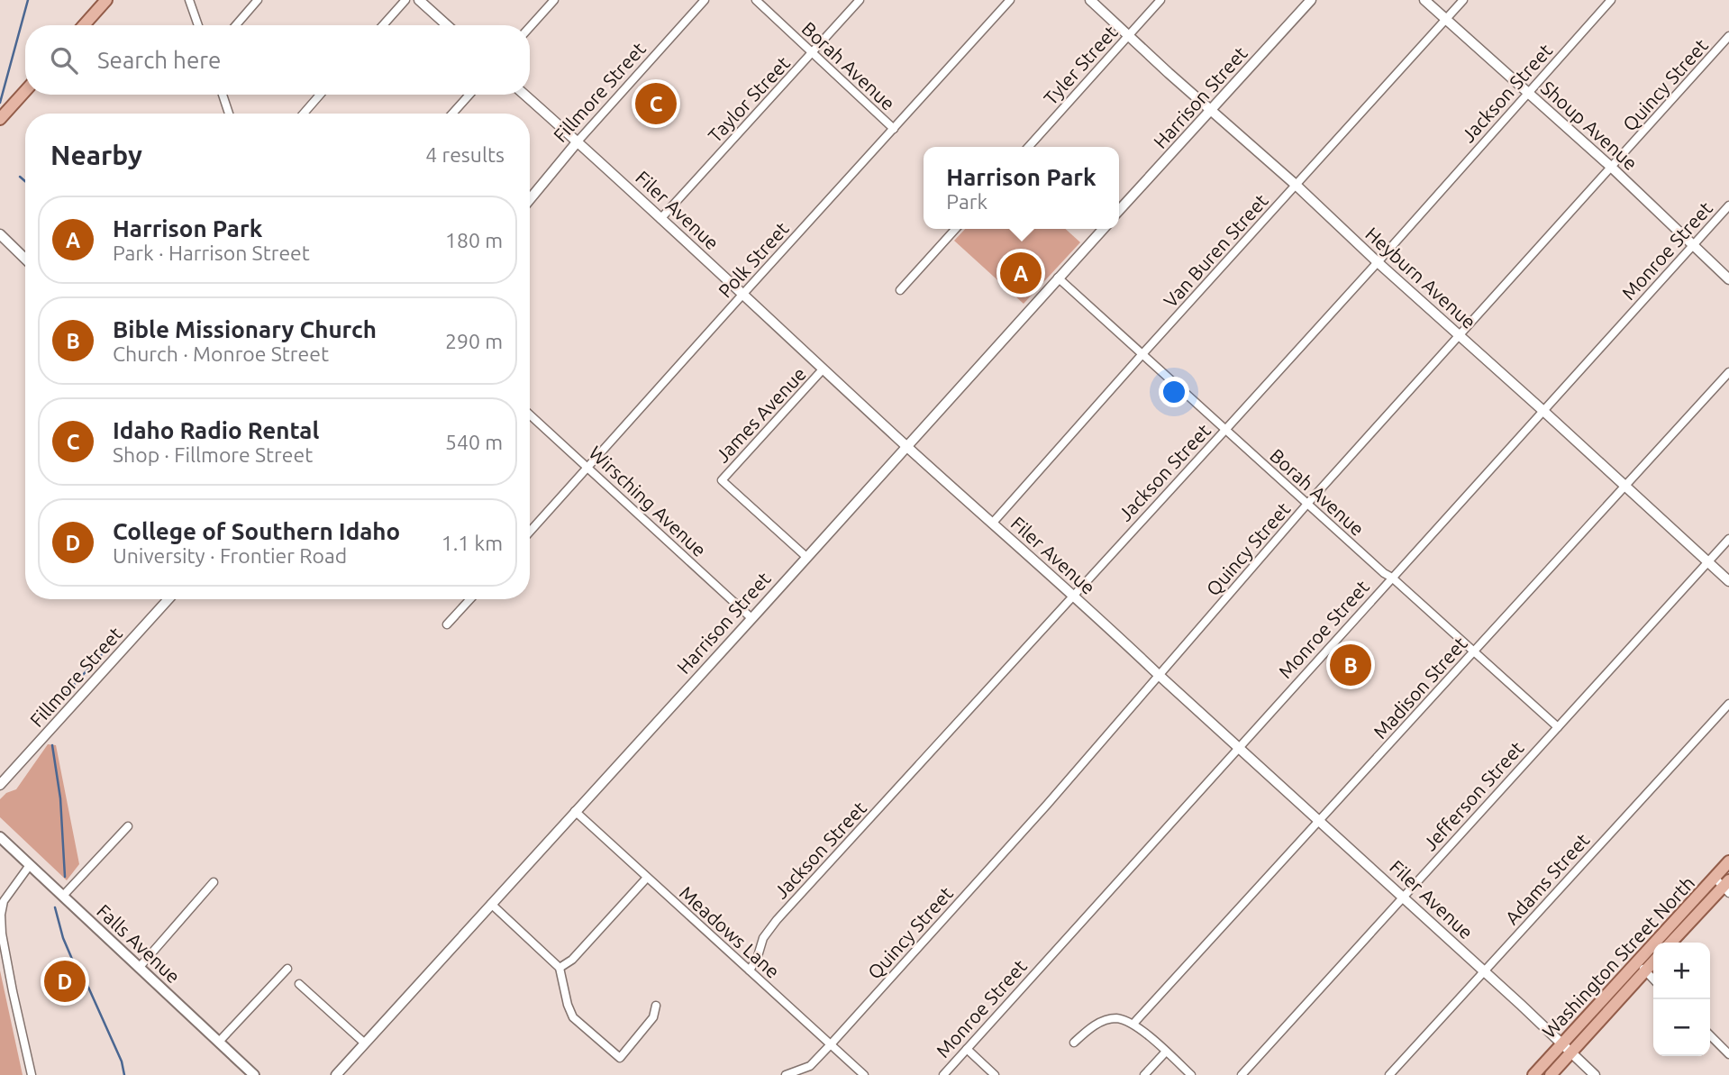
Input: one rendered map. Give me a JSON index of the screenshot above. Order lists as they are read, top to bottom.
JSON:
{
  "streets": {
    "main road": ["Falls Avenue", "Washington Street North"],
    "street": [
      "Tyler Street",
      "Borah Avenue",
      "Quincy Street",
      "Fillmore Street",
      "Jackson Street",
      "Harrison Street",
      "Taylor Street",
      "Shoup Avenue",
      "Filer Avenue",
      "Van Buren Street",
      "Monroe Street",
      "Polk Street",
      "Heyburn Avenue",
      "James Avenue",
      "Wirsching Avenue",
      "Madison Street",
      "Jefferson Street",
      "Adams Street",
      "Meadows Lane"
    ]
  },
  "crossings": [
    ["Tyler Street", "Heyburn Avenue"],
    ["Borah Avenue", "Quincy Street"],
    ["Borah Avenue", "Jackson Street"],
    ["Borah Avenue", "Harrison Street"],
    ["Borah Avenue", "Taylor Street"],
    ["Borah Avenue", "Van Buren Street"],
    ["Borah Avenue", "Monroe Street"],
    ["Borah Avenue", "Polk Street"],
    ["Borah Avenue", "Madison Street"],
    ["Borah Avenue", "Jefferson Street"],
    ["Quincy Street", "Shoup Avenue"],
    ["Quincy Street", "Filer Avenue"],
    ["Quincy Street", "Heyburn Avenue"],
    ["Quincy Street", "Meadows Lane"],
    ["Fillmore Street", "Filer Avenue"],
    ["Jackson Street", "Shoup Avenue"],
    ["Jackson Street", "Filer Avenue"],
    ["Jackson Street", "Heyburn Avenue"],
    ["Jackson Street", "Meadows Lane"],
    ["Harrison Street", "Filer Avenue"],
    ["Harrison Street", "Heyburn Avenue"],
    ["Harrison Street", "James Avenue"],
    ["Harrison Street", "Wirsching Avenue"],
    ["Harrison Street", "Meadows Lane"],
    ["Taylor Street", "Filer Avenue"],
    ["Shoup Avenue", "Van Buren Street"],
    ["Shoup Avenue", "Monroe Street"],
    ["Filer Avenue", "Van Buren Street"],
    ["Filer Avenue", "Monroe Street"],
    ["Filer Avenue", "Polk Street"],
    ["Filer Avenue", "James Avenue"],
    ["Filer Avenue", "Madison Street"],
    ["Filer Avenue", "Jefferson Street"],
    ["Filer Avenue", "Adams Street"],
    ["Filer Avenue", "Washington Street North"],
    ["Van Buren Street", "Heyburn Avenue"],
    ["Monroe Street", "Heyburn Avenue"],
    ["Polk Street", "Wirsching Avenue"],
    ["Heyburn Avenue", "Madison Street"],
    ["Heyburn Avenue", "Jefferson Street"]
  ],
  "page": {
    "search": "Search here",
    "pins": [
      "C",
      "A",
      "B",
      "D"
    ],
    "heading": ["Nearby", "4 results"],
    "popup": ["Harrison Park", "Park"],
    "list": [
      {
        "mark": "A",
        "name": "Harrison Park",
        "note": "Park · Harrison Street",
        "value": "180 m"
      },
      {
        "mark": "B",
        "name": "Bible Missionary Church",
        "note": "Church · Monroe Street",
        "value": "290 m"
      },
      {
        "mark": "C",
        "name": "Idaho Radio Rental",
        "note": "Shop · Fillmore Street",
        "value": "540 m"
      },
      {
        "mark": "D",
        "name": "College of Southern Idaho",
        "note": "University · Frontier Road",
        "value": "1.1 km"
      }
    ],
    "map_buttons": ["+", "−"]
  }
}
